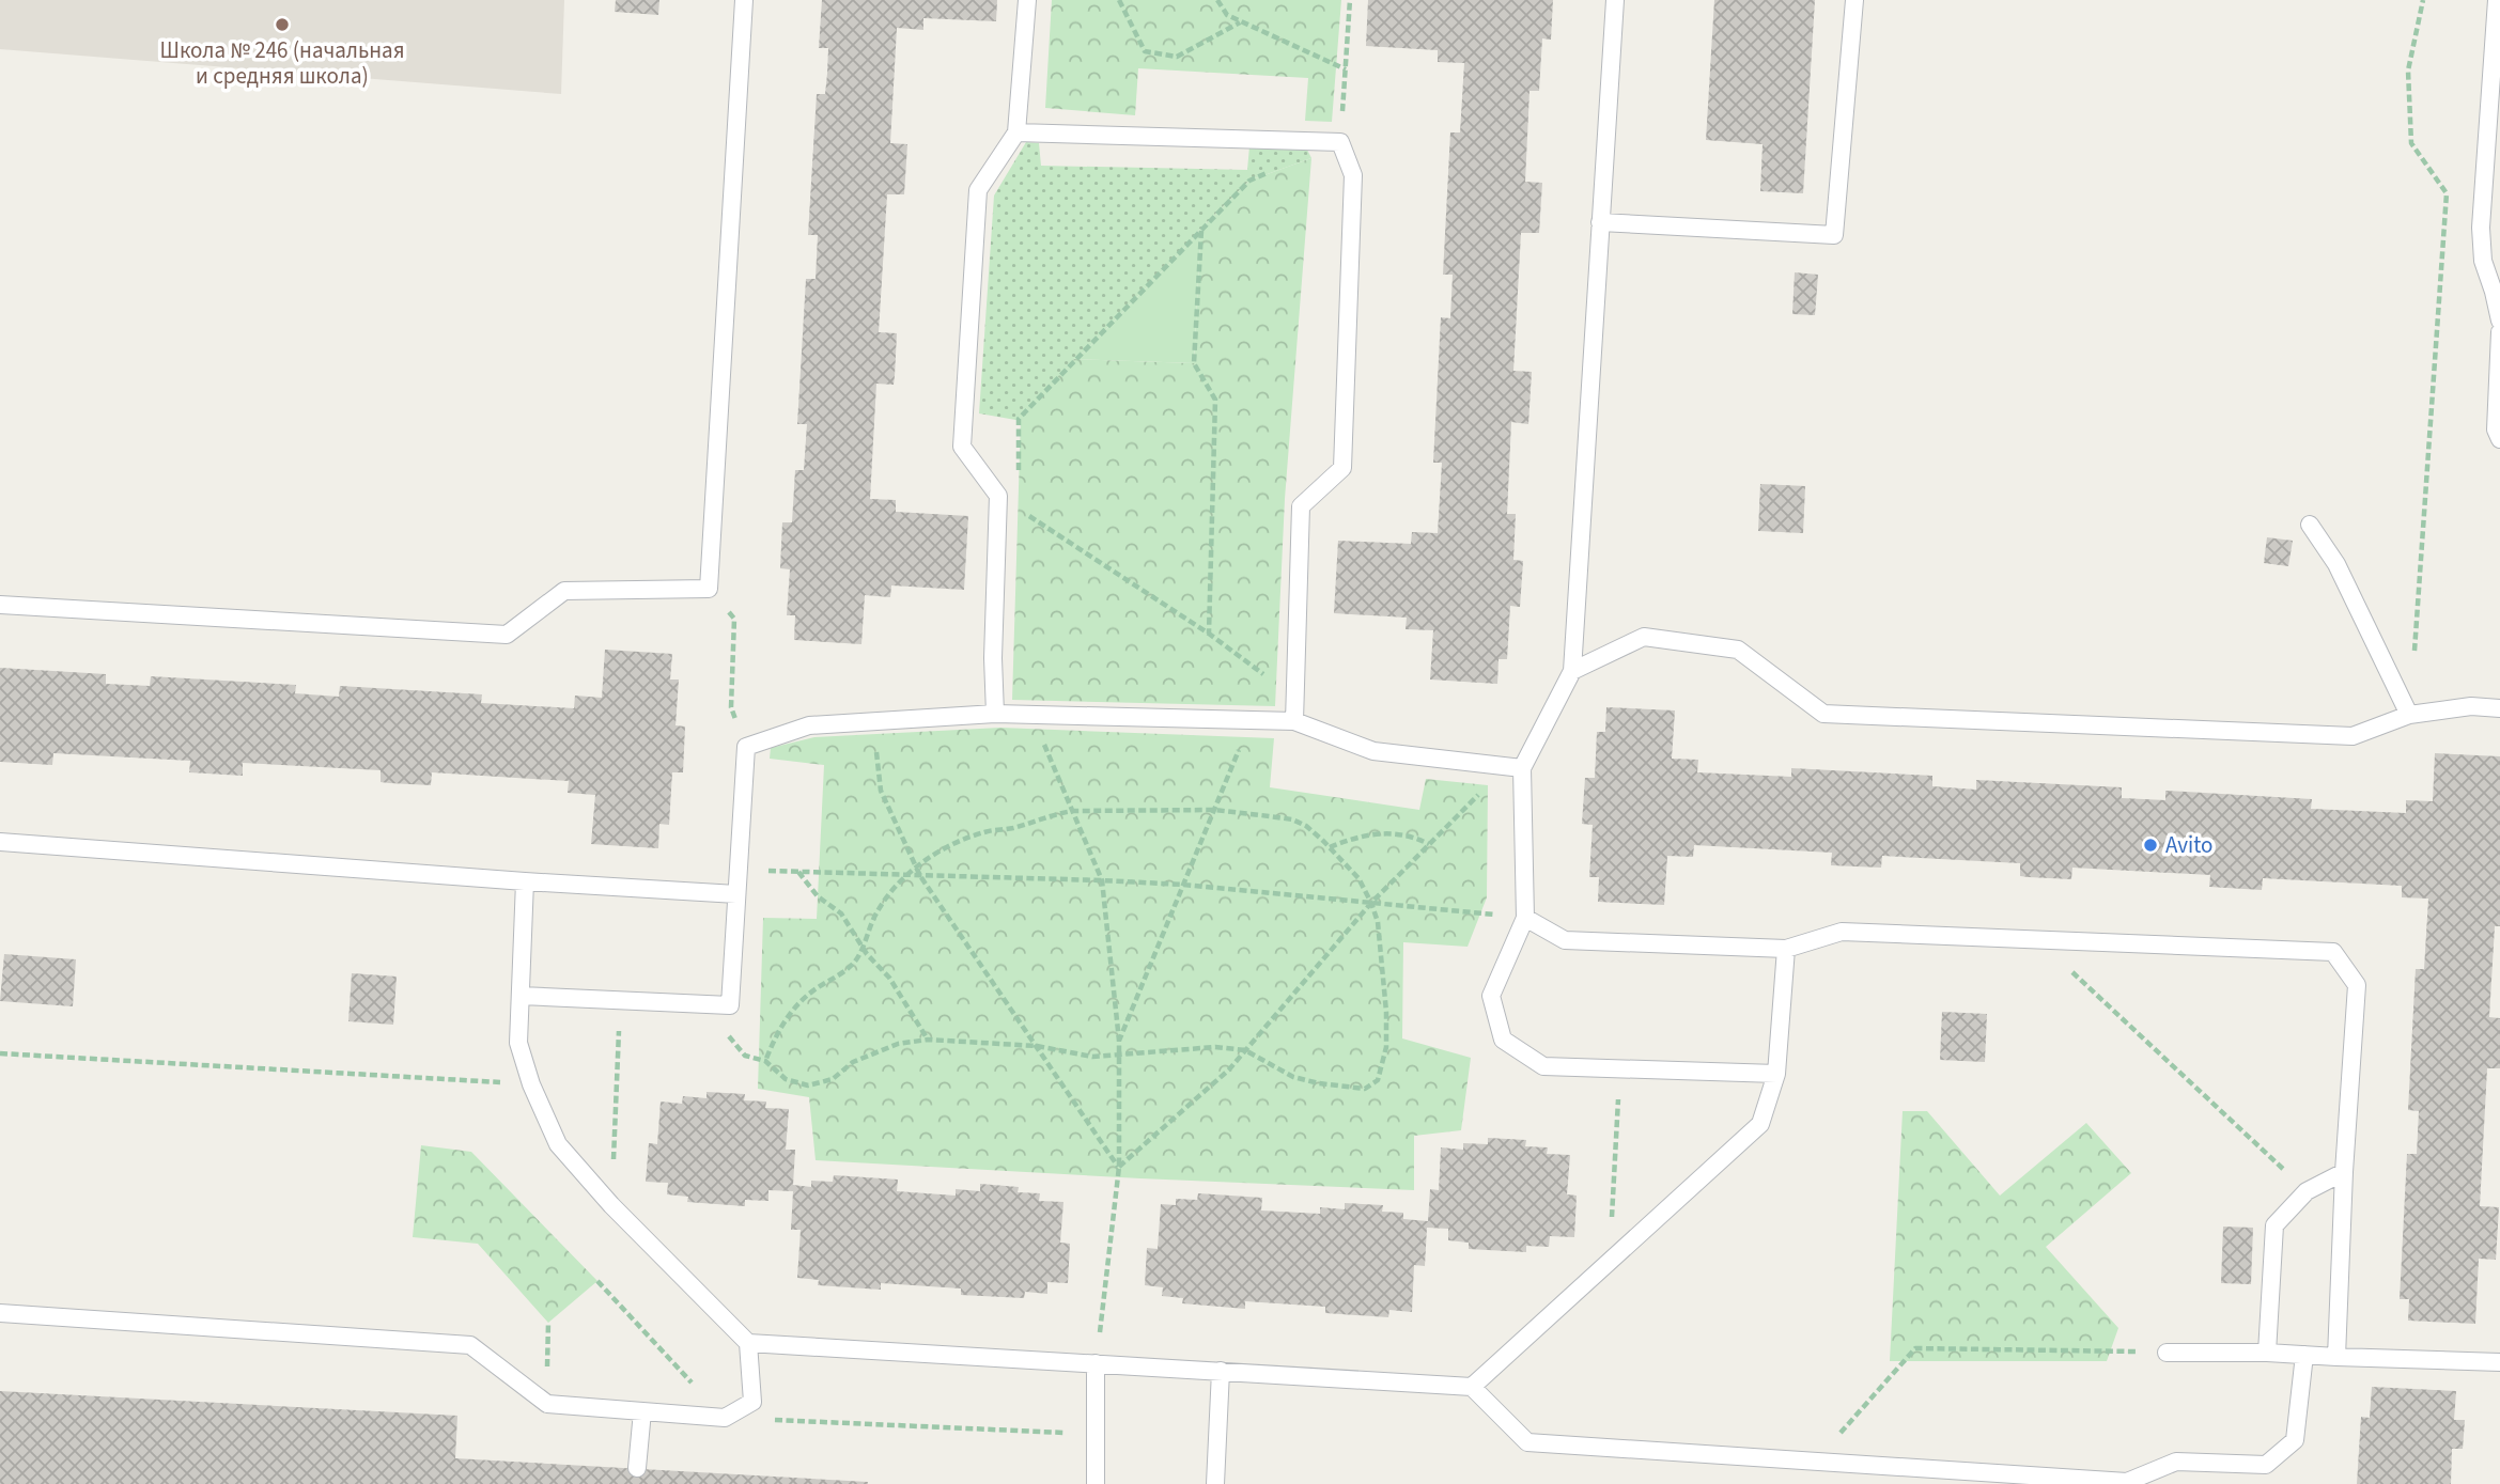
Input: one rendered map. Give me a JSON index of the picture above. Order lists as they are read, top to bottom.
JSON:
{
  "places": ["Школа № 246 (начальная и средняя школа)", "Avito"]
}
